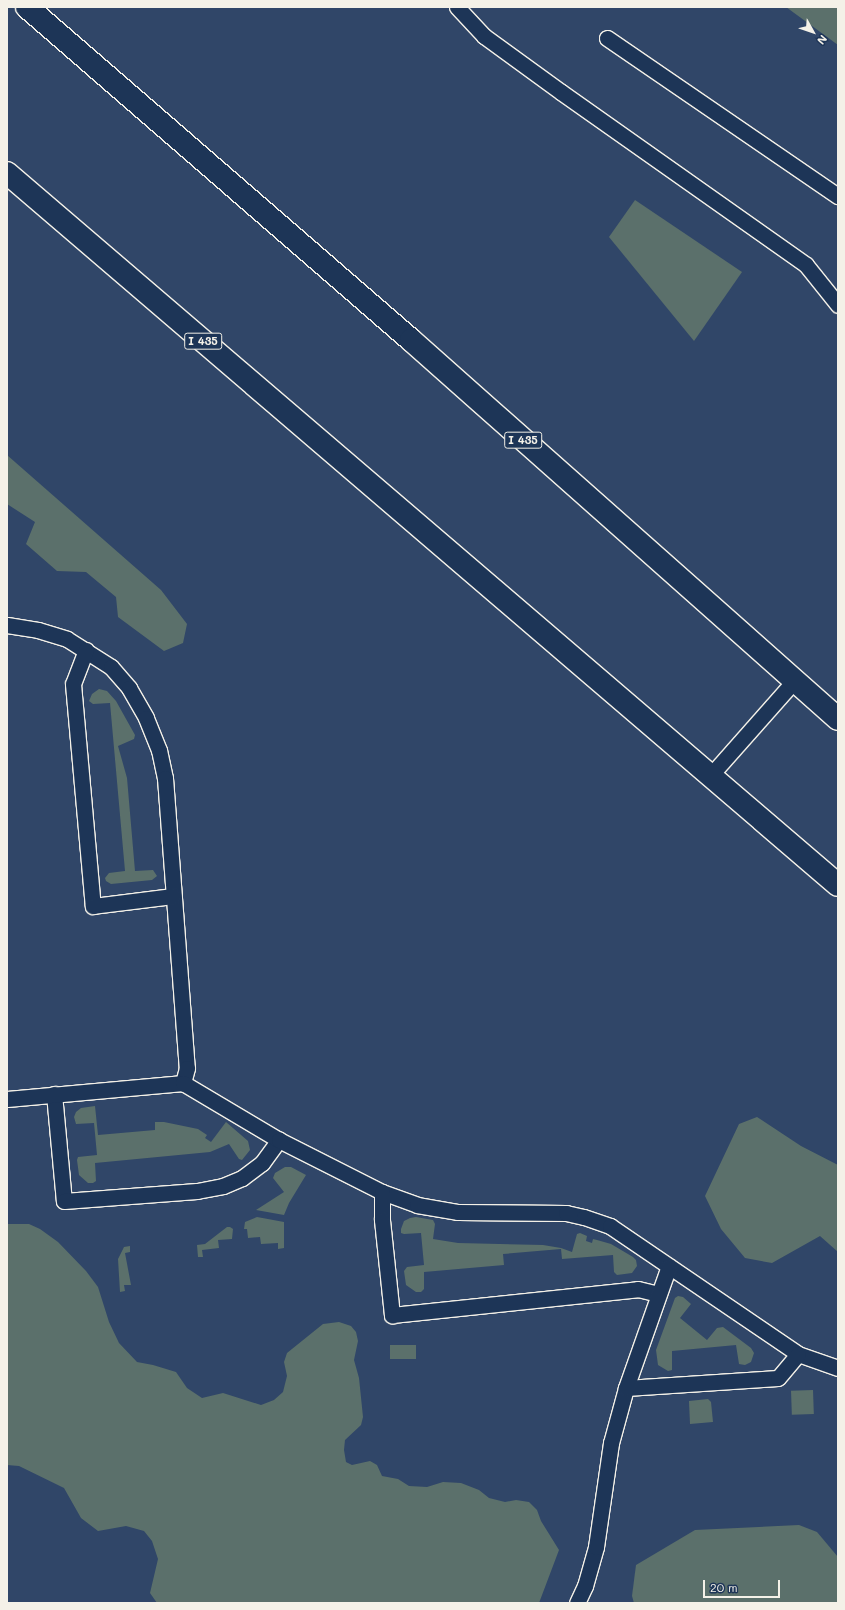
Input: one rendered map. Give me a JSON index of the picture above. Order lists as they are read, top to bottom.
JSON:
{
  "streets": {
    "highway": ["I 435"]
  },
  "scale_bar": "20 m",
  "north": "bottom right"
}
